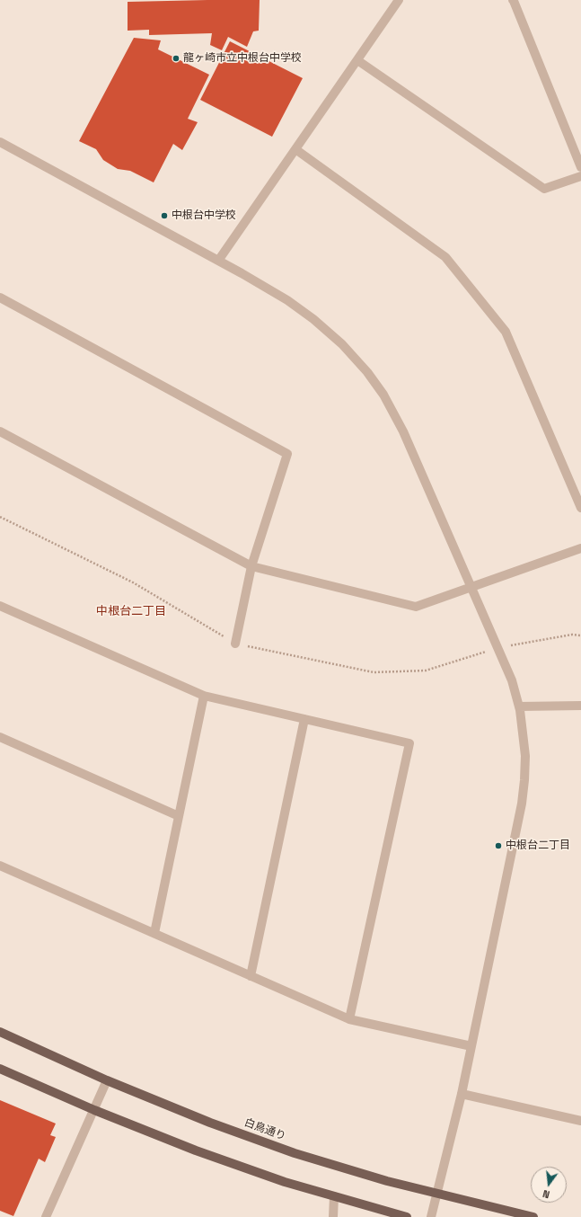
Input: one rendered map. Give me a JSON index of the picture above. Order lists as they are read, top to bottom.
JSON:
{
  "streets": {
    "main road": ["白鳥通り"]
  },
  "districts": ["中根台二丁目"],
  "places": ["龍ヶ崎市立中根台中学校", "中根台中学校", "中根台二丁目"],
  "north": "bottom"
}
